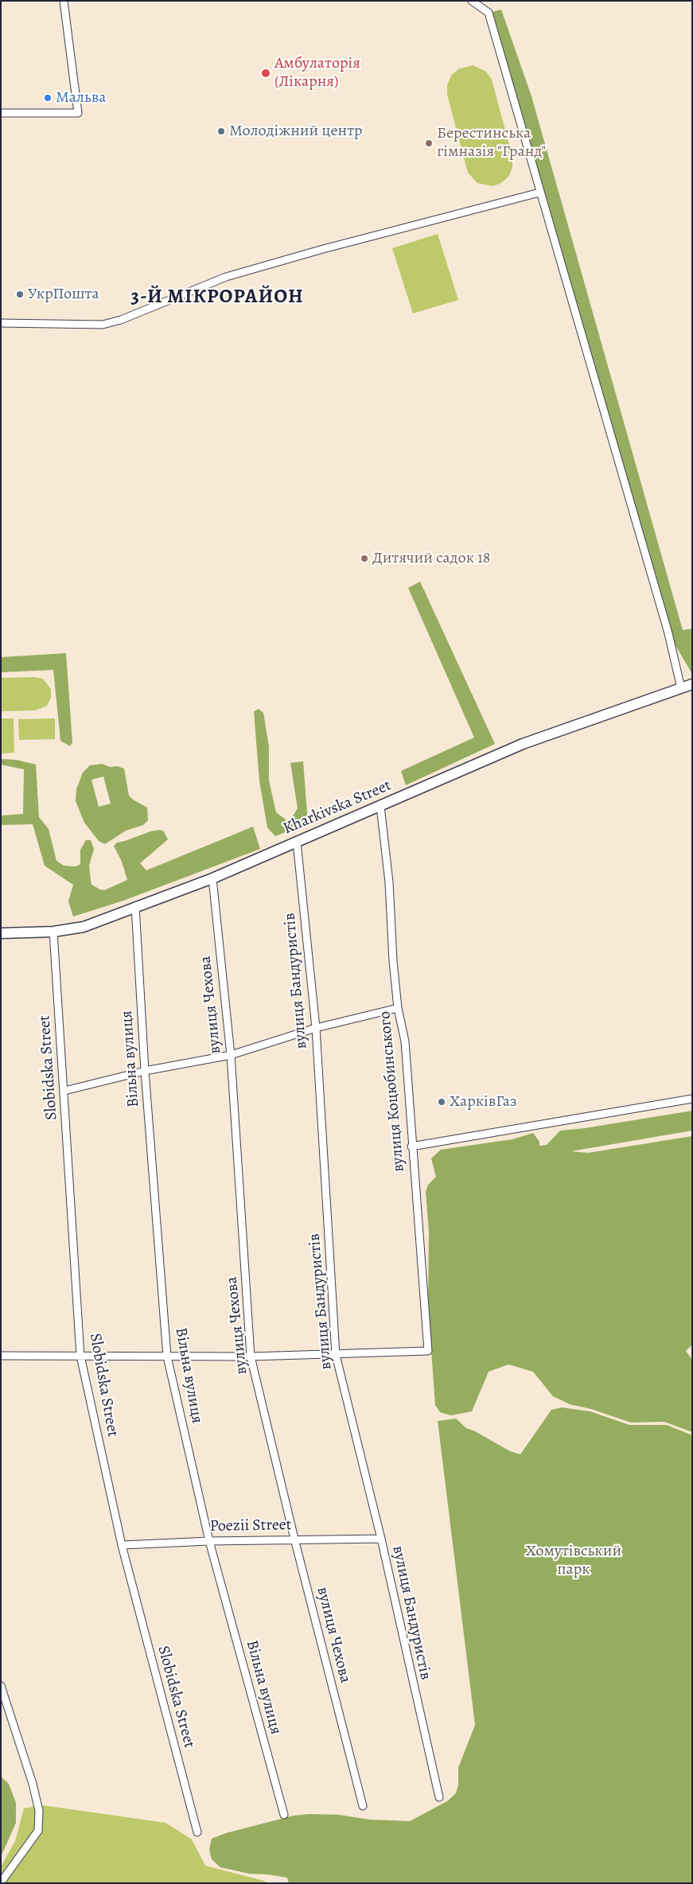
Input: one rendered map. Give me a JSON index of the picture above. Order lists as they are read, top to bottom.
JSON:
{
  "streets": {
    "street": [
      "Kharkivska Street",
      "вулиця Бандуристів",
      "вулиця Чехова",
      "Вільна вулиця",
      "Slobidska Street",
      "вулиця Коцюбинського",
      "Poezii Street"
    ]
  },
  "crossings": [
    ["Kharkivska Street", "вулиця Бандуристів"],
    ["Kharkivska Street", "вулиця Чехова"],
    ["Kharkivska Street", "Вільна вулиця"],
    ["Kharkivska Street", "Slobidska Street"],
    ["Kharkivska Street", "вулиця Коцюбинського"],
    ["вулиця Бандуристів", "вулиця Коцюбинського"],
    ["вулиця Бандуристів", "Poezii Street"],
    ["вулиця Чехова", "Poezii Street"],
    ["Вільна вулиця", "Poezii Street"],
    ["Slobidska Street", "Poezii Street"]
  ],
  "districts": ["3-Й МІКРОРАЙОН"],
  "parks": ["Хомутівський парк"],
  "places": [
    "Амбулаторія (Лікарня)",
    "Мальва",
    "Молодіжний центр",
    "Берестинська гімназія \"Гранд\"",
    "УкрПошта",
    "Дитячий садок 18",
    "ХарківГаз"
  ]
}
